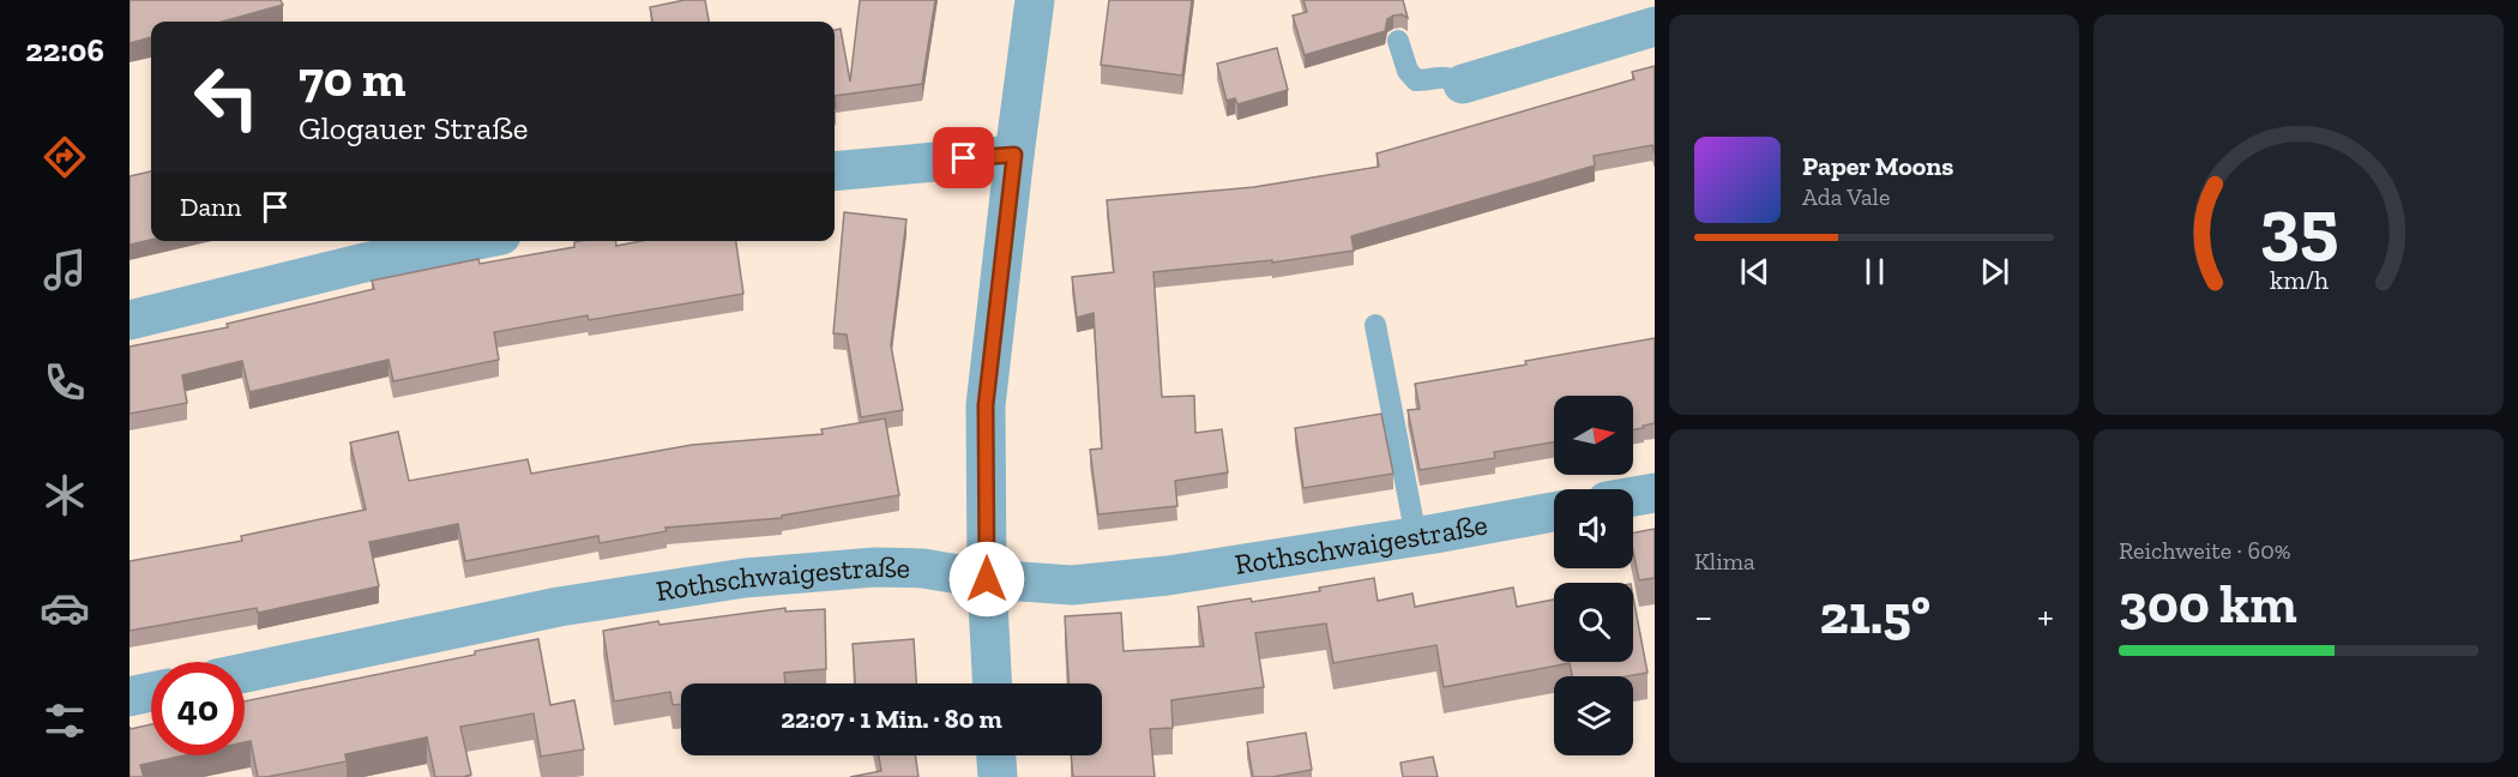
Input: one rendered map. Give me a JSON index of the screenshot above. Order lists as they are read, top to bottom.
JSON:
{
  "streets": {
    "street": ["Rothschwaigestraße"]
  },
  "north": "right",
  "page": {
    "tabs": "22:06",
    "turn": ["70 m", "Glogauer Straße"],
    "song": ["Paper Moons", "Ada Vale"],
    "then": "Dann",
    "tile": [
      "Klima",
      ["Reichweite · 60%", "300 km"]
    ],
    "heat": ["−", "21.5°", "+"],
    "limit": "40",
    "trip": "22:07 · 1 Min. · 80 m",
    "gauge": ["35", "km/h"]
  }
}
